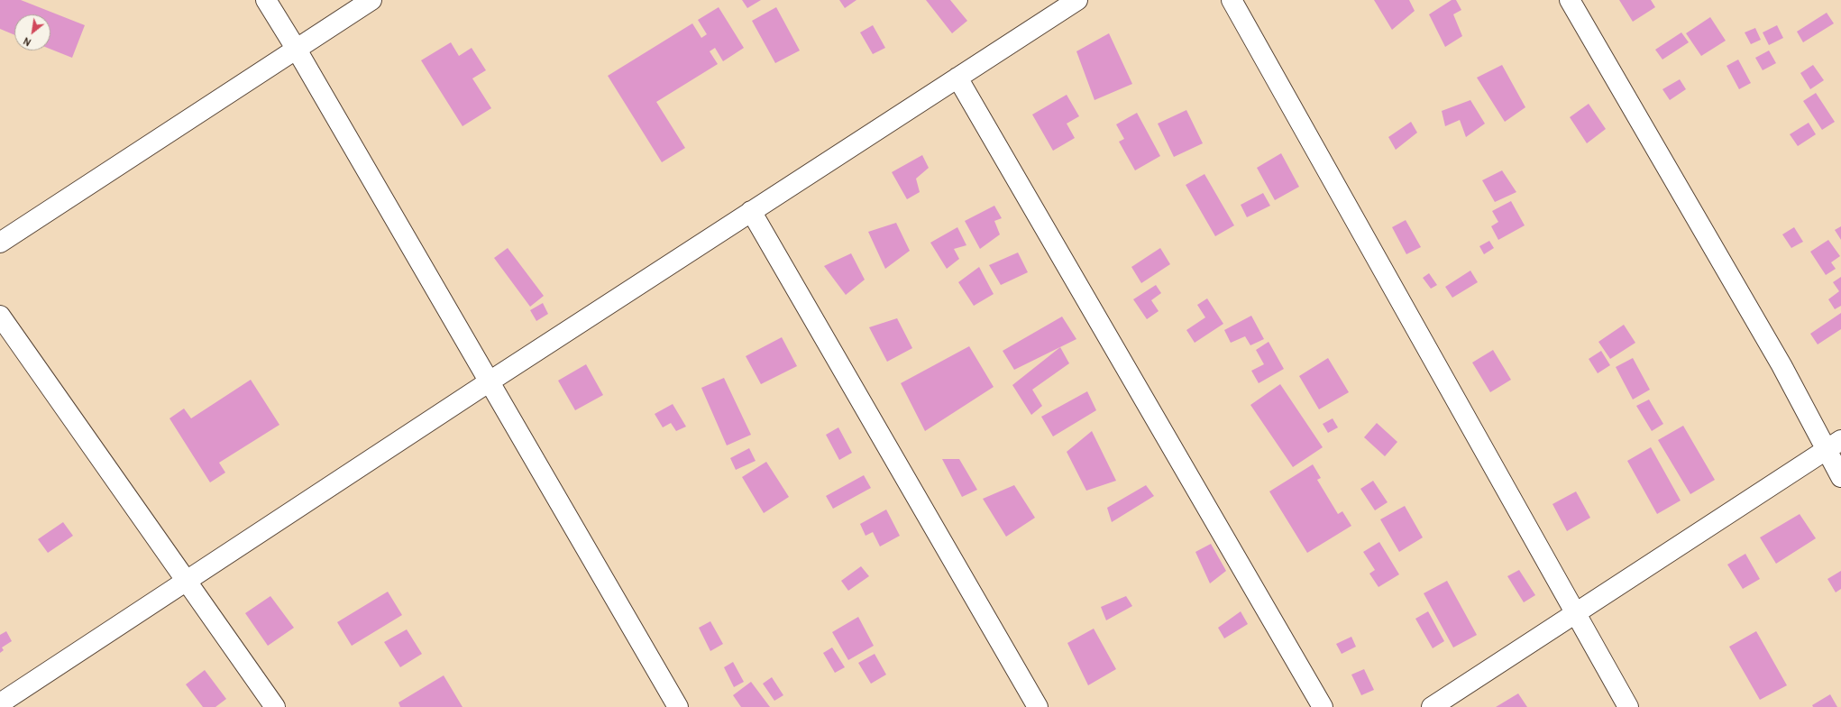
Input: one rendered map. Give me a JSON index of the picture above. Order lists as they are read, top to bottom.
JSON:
{
  "north": "bottom left"
}
